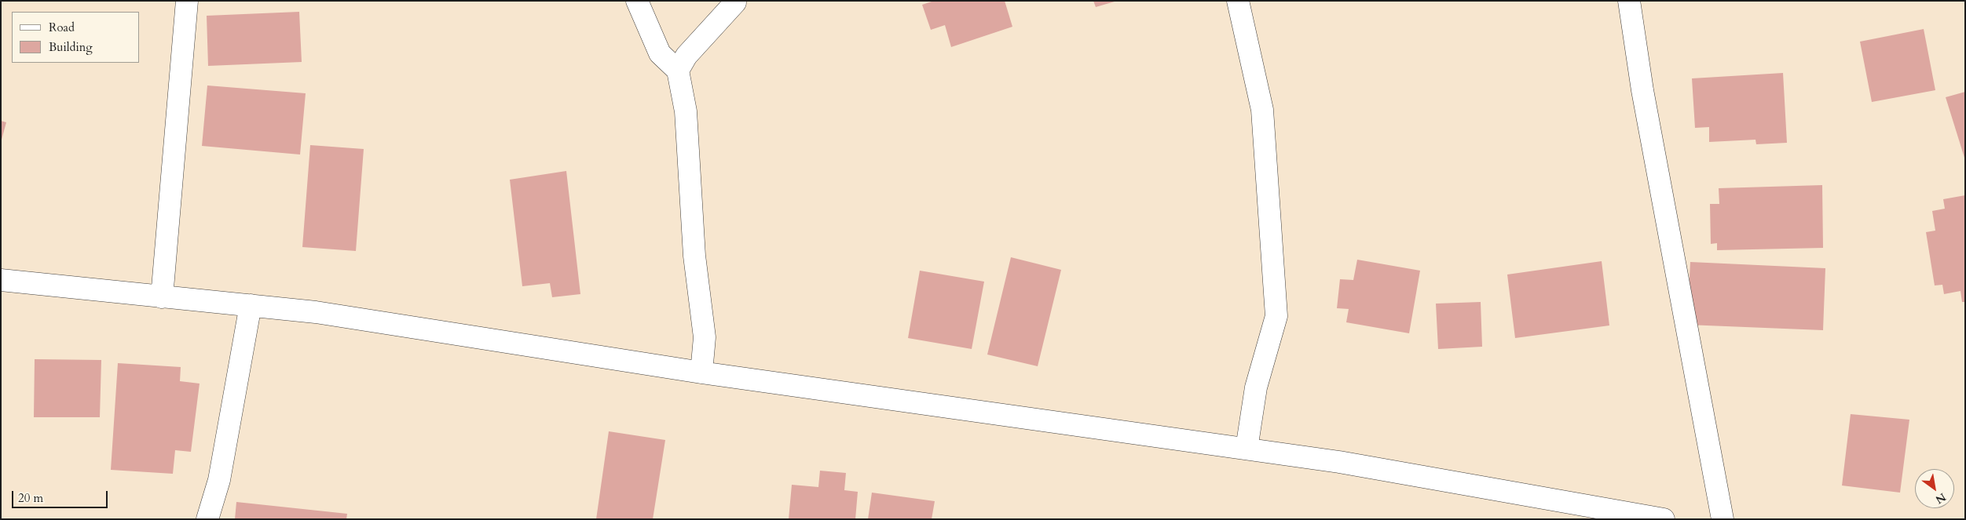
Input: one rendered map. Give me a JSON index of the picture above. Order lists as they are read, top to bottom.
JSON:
{
  "legend": ["Road", "Building"],
  "scale_bar": "20 m",
  "north": "bottom right"
}
